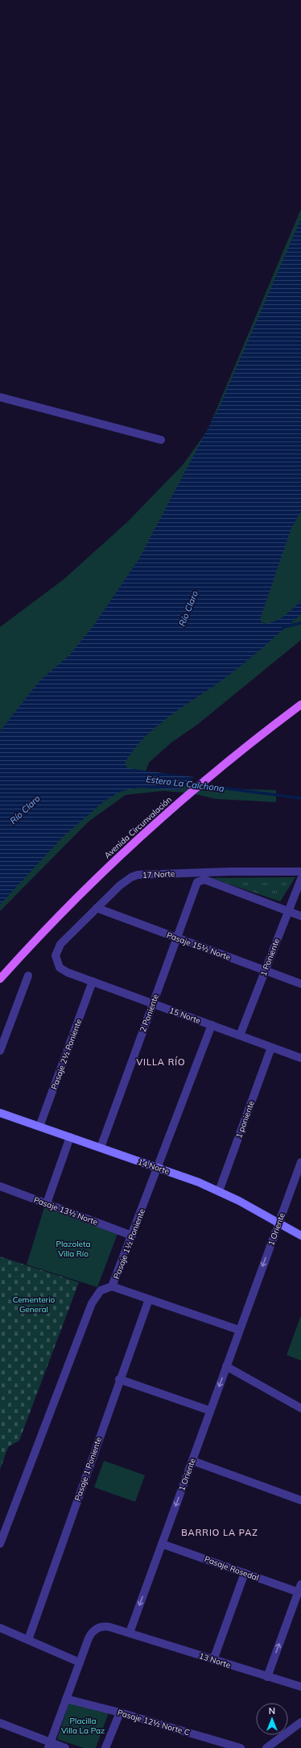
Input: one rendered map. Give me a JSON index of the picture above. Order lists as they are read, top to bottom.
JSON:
{
  "streets": {
    "main road": ["Avenida Circunvalación"],
    "street": [
      "17 Norte",
      "Pasaje 15½ Norte",
      "1 Poniente",
      "2 Poniente",
      "15 Norte",
      "Pasaje 2½ Poniente",
      "1 poniente",
      "14 Norte",
      "Pasaje 13½ Norte",
      "1 Oriente",
      "Pasaje 1½ Poniente",
      "Pasaje 1 Poniente",
      "Pasaje Rosedal",
      "13 Norte",
      "Pasaje 12½ Norte C"
    ]
  },
  "crossings": [
    ["17 Norte", "Pasaje 15½ Norte"],
    ["17 Norte", "15 Norte"],
    ["Pasaje 15½ Norte", "1 Poniente"],
    ["Pasaje 15½ Norte", "2 Poniente"],
    ["1 Poniente", "2 Poniente"],
    ["1 Poniente", "15 Norte"],
    ["2 Poniente", "15 Norte"],
    ["2 Poniente", "14 Norte"],
    ["15 Norte", "Pasaje 2½ Poniente"],
    ["15 Norte", "1 poniente"],
    ["15 Norte", "Pasaje 1½ Poniente"],
    ["Pasaje 2½ Poniente", "14 Norte"],
    ["1 poniente", "14 Norte"],
    ["14 Norte", "1 Oriente"],
    ["14 Norte", "Pasaje 1½ Poniente"],
    ["Pasaje 13½ Norte", "Pasaje 1½ Poniente"],
    ["1 Oriente", "Pasaje Rosedal"],
    ["1 Oriente", "13 Norte"]
  ],
  "one_way": ["1 Oriente"],
  "districts": ["VILLA RÍO", "BARRIO LA PAZ"],
  "water": ["Río Claro", "Estero La Calchona"],
  "parks": ["Plazoleta Villa Río", "Cementerio General", "Placilla Villa La Paz"],
  "north": "top"
}
